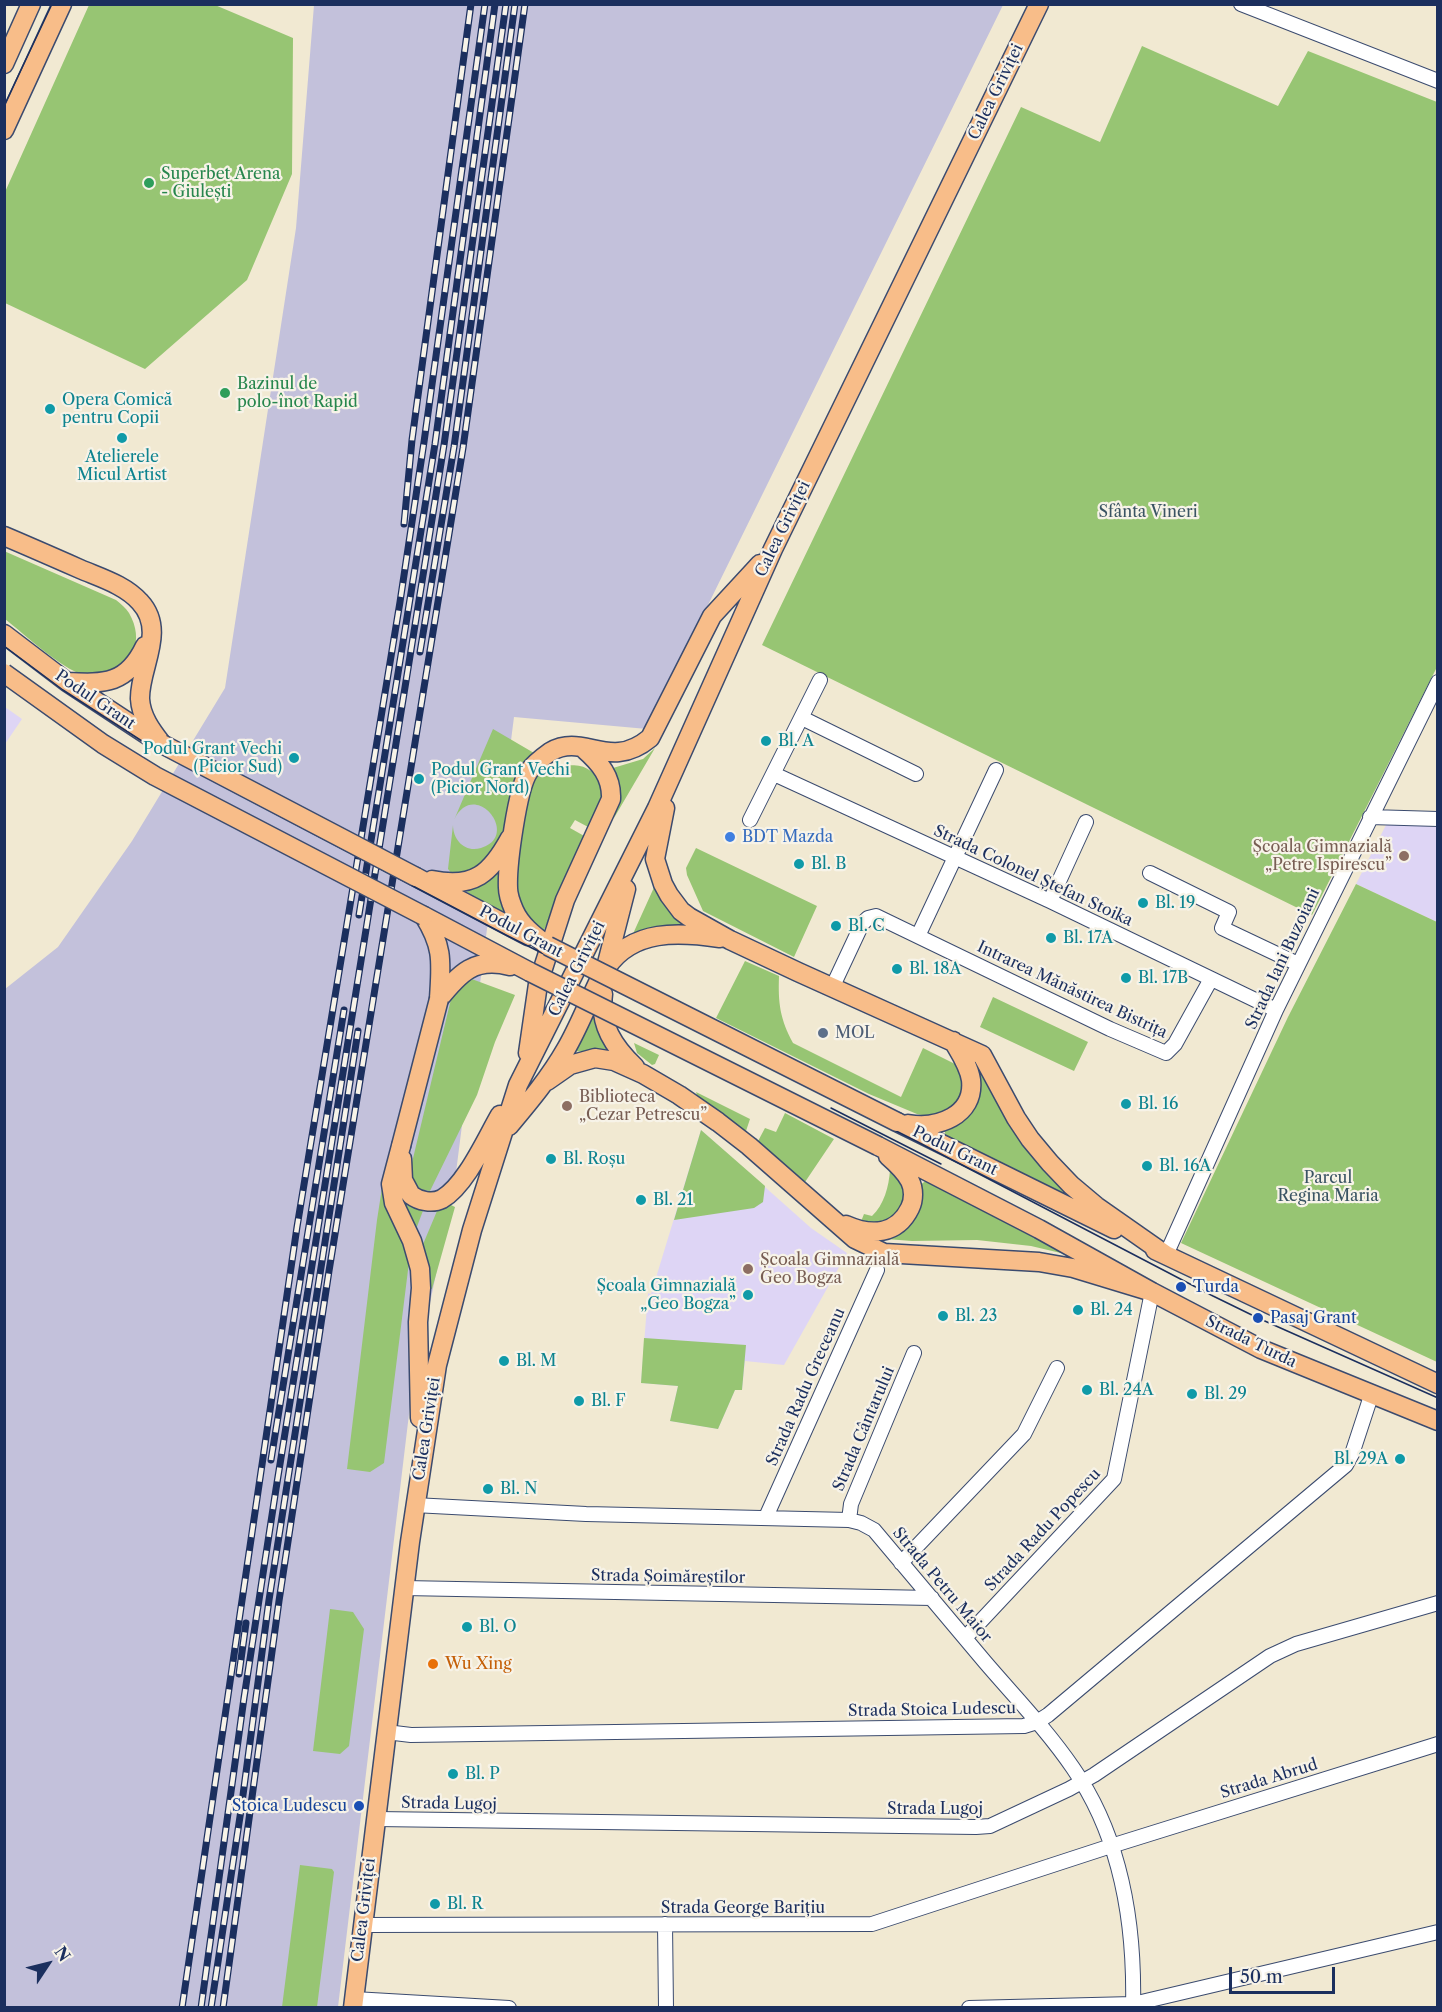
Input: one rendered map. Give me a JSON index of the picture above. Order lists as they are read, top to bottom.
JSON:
{
  "streets": {
    "main road": ["Calea Griviței", "Podul Grant", "Strada Turda"],
    "street": [
      "Strada Colonel Ștefan Stoika",
      "Strada Iani Buzoiani",
      "Intrarea Mănăstirea Bistrița",
      "Strada Radu Greceanu",
      "Strada Cântarului",
      "Strada Radu Popescu",
      "Strada Șoimăreștilor",
      "Strada Petru Maior",
      "Strada Stoica Ludescu",
      "Strada Abrud",
      "Strada Lugoj",
      "Strada George Barițiu"
    ]
  },
  "crossings": [
    ["Calea Griviței", "Strada Șoimăreștilor"],
    ["Calea Griviței", "Strada Petru Maior"],
    ["Calea Griviței", "Strada Stoica Ludescu"],
    ["Calea Griviței", "Strada Lugoj"],
    ["Calea Griviței", "Strada George Barițiu"],
    ["Podul Grant", "Strada Iani Buzoiani"],
    ["Podul Grant", "Strada Turda"],
    ["Strada Colonel Ștefan Stoika", "Strada Iani Buzoiani"],
    ["Strada Colonel Ștefan Stoika", "Intrarea Mănăstirea Bistrița"],
    ["Strada Turda", "Strada Radu Popescu"],
    ["Strada Turda", "Strada Stoica Ludescu"],
    ["Strada Radu Greceanu", "Strada Petru Maior"],
    ["Strada Cântarului", "Strada Petru Maior"],
    ["Strada Radu Popescu", "Strada Petru Maior"],
    ["Strada Șoimăreștilor", "Strada Petru Maior"],
    ["Strada Petru Maior", "Strada Stoica Ludescu"],
    ["Strada Petru Maior", "Strada Abrud"],
    ["Strada Petru Maior", "Strada Lugoj"],
    ["Strada Petru Maior", "Strada George Barițiu"],
    ["Strada Abrud", "Strada George Barițiu"]
  ],
  "parks": ["Sfânta Vineri", "Parcul Regina Maria"],
  "places": [
    "Superbet Arena - Giulești",
    "Bazinul de polo-înot Rapid",
    "Opera Comică pentru Copii",
    "Atelierele Micul Artist",
    "Bl. A",
    "Podul Grant Vechi (Picior Sud)",
    "Podul Grant Vechi (Picior Nord)",
    "BDT Mazda",
    "Școala Gimnazială „Petre Ispirescu”",
    "Bl. B",
    "Bl. 19",
    "Bl. C",
    "Bl. 17A",
    "Bl. 18A",
    "Bl. 17B",
    "MOL",
    "Bl. 16",
    "Biblioteca „Cezar Petrescu”",
    "Bl. Roșu",
    "Bl. 16A",
    "Bl. 21",
    "Școala Gimnazială Geo Bogza",
    "Turda",
    "Școala Gimnazială „Geo Bogza”",
    "Bl. 24",
    "Bl. 23",
    "Pasaj Grant",
    "Bl. M",
    "Bl. 24A",
    "Bl. 29",
    "Bl. F",
    "Bl. 29A",
    "Bl. N",
    "Bl. O",
    "Wu Xing",
    "Bl. P",
    "Stoica Ludescu",
    "Bl. R"
  ],
  "scale_bar": "50 m",
  "north": "top right"
}
